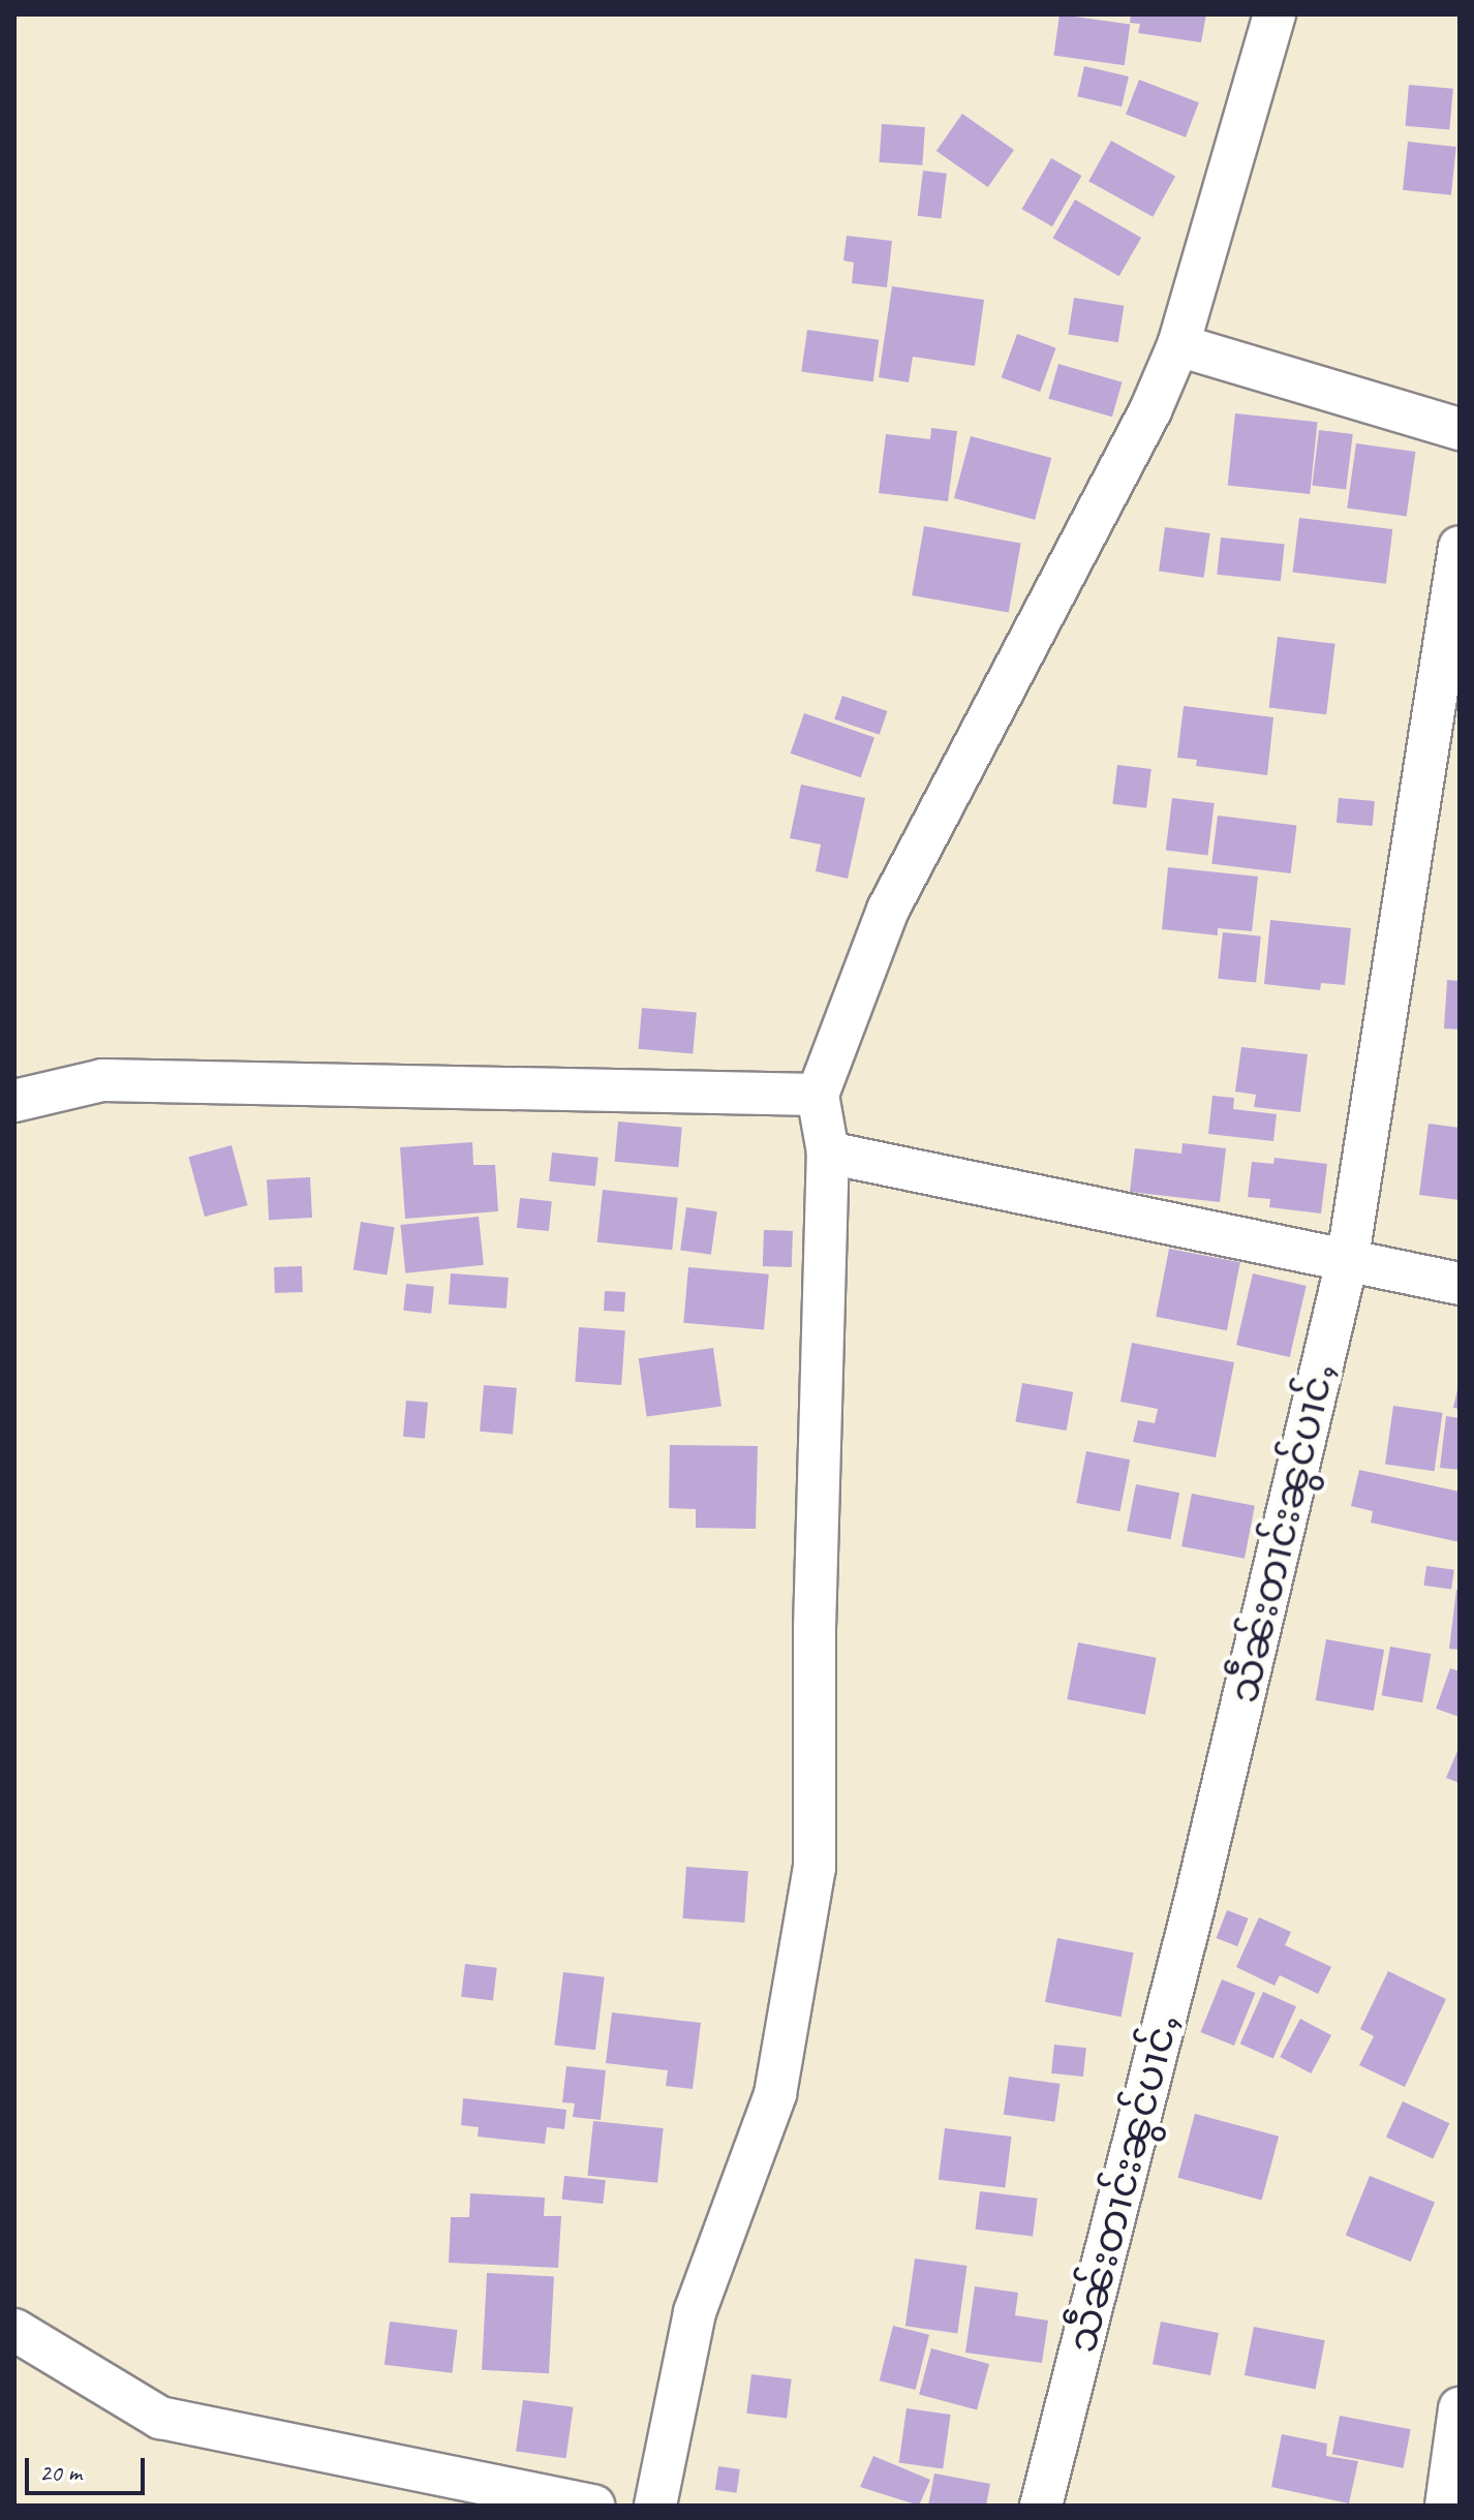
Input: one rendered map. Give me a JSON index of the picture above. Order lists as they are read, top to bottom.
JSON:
{
  "streets": {
    "street": ["သဵၼ်းတၢင်းၼွင်ပၢင်ႇ"]
  },
  "scale_bar": "20 m"
}
